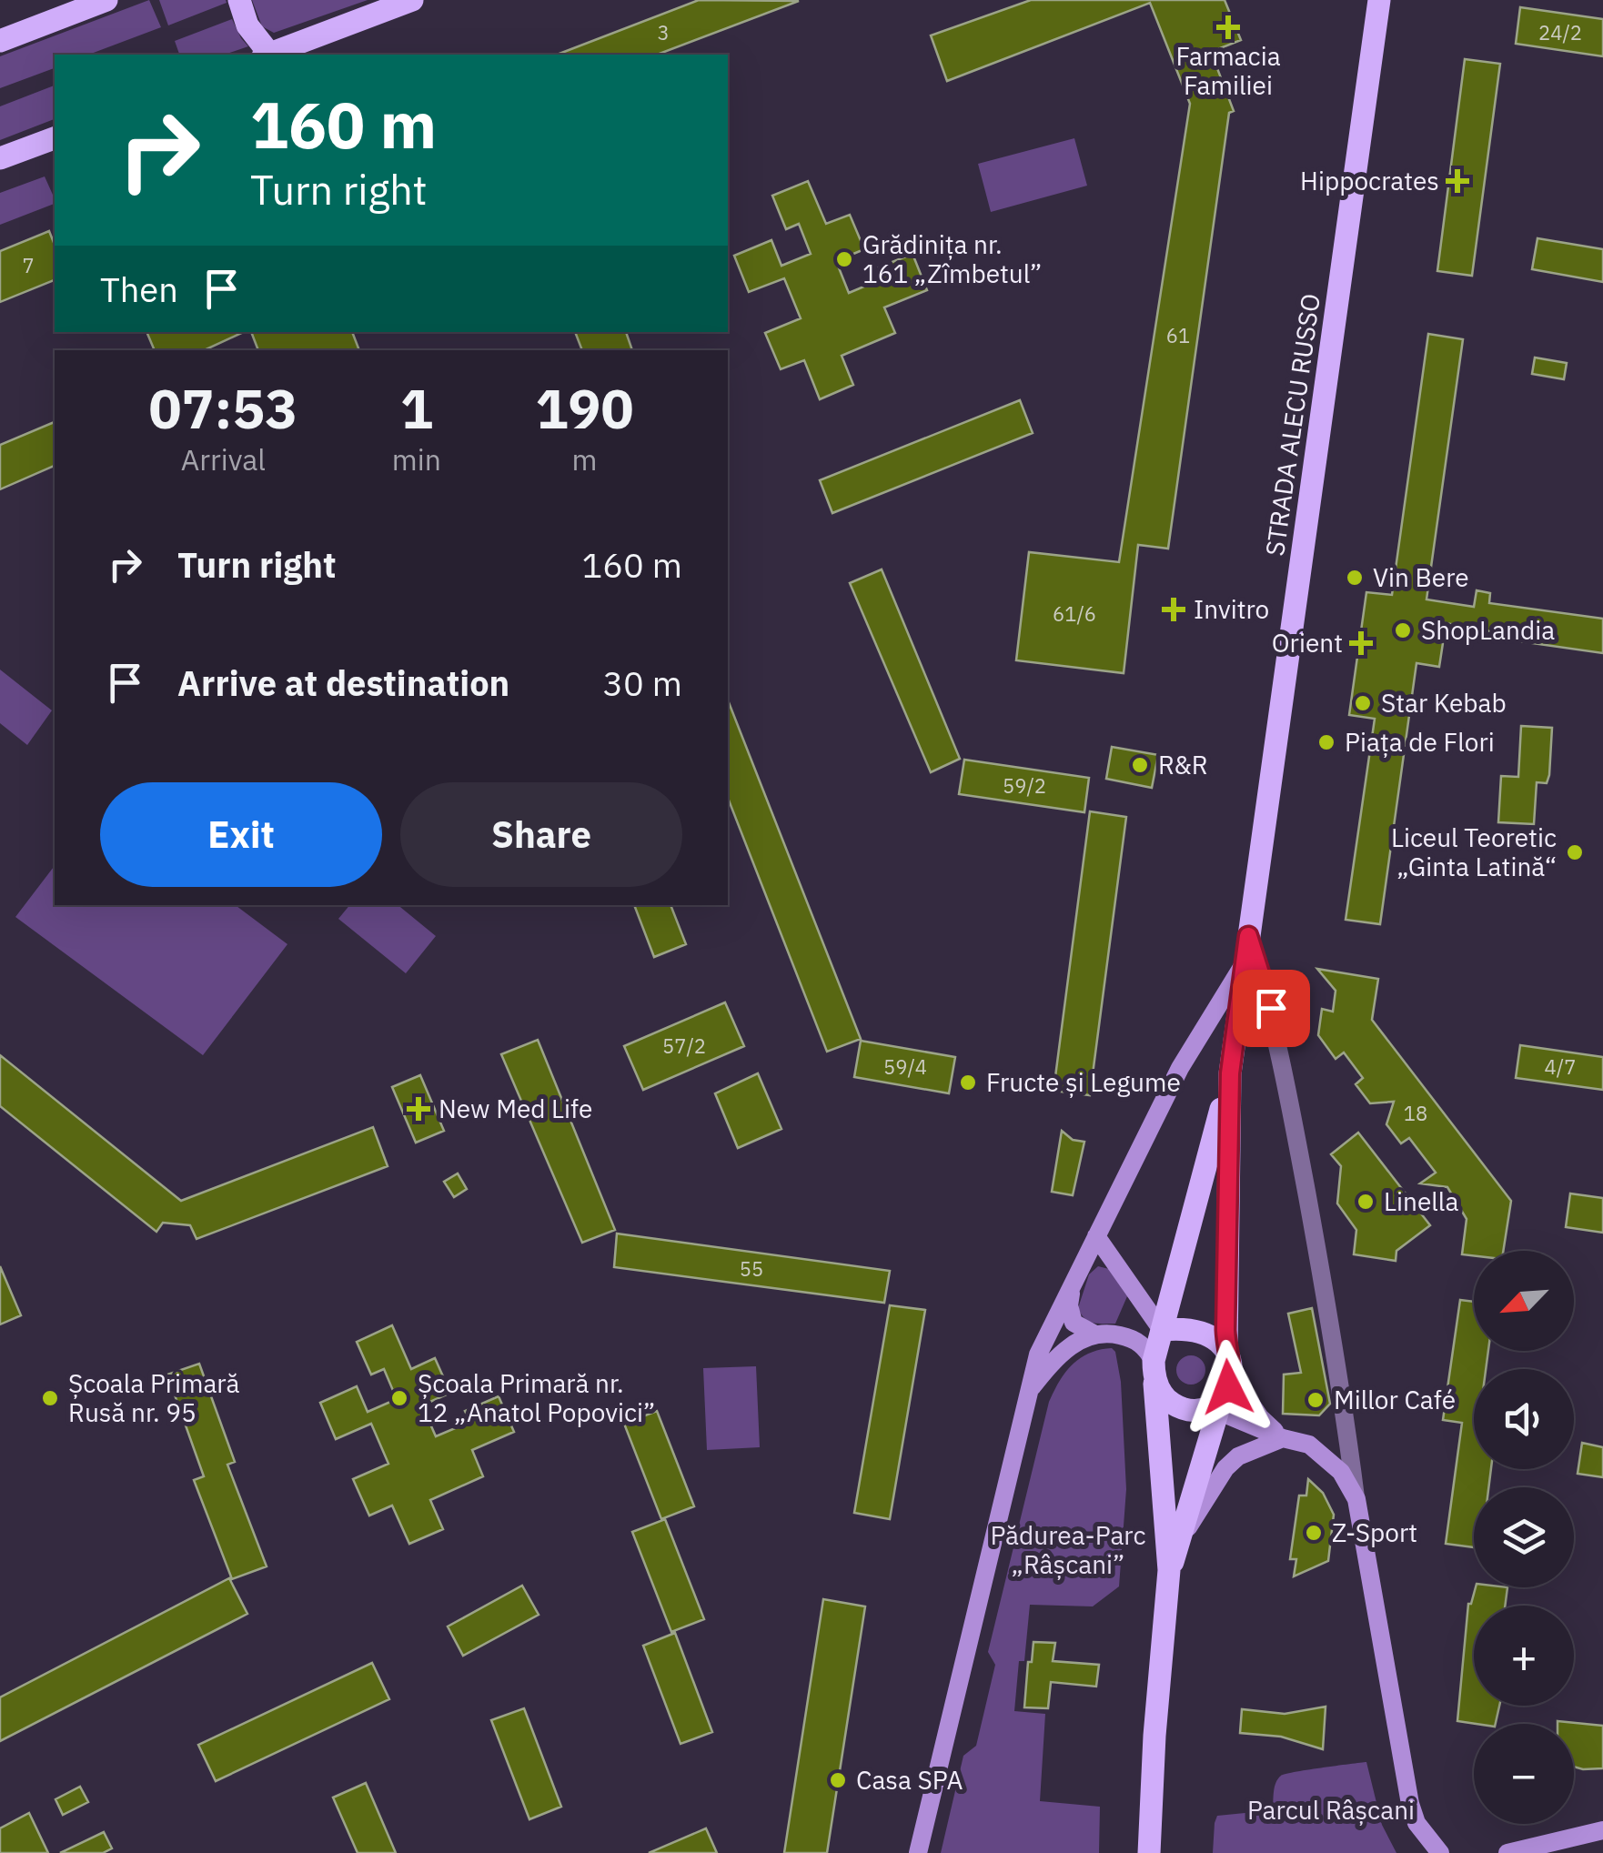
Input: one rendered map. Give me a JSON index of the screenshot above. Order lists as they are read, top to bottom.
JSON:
{
  "streets": {
    "main road": ["STRADA ALECU RUSSO"]
  },
  "parks": ["Pădurea-Parc „Râșcani”", "Parcul Râșcani"],
  "places": {
    "health": [
      "Farmacia Familiei",
      "Hippocrates",
      "Invitro",
      "Orient",
      "New Med Life"
    ],
    "other": [
      "Grădinița nr. 161 „Zîmbetul”",
      "Vin Bere",
      "ShopLandia",
      "Star Kebab",
      "Piața de Flori",
      "R&R",
      "Liceul Teoretic „Ginta Latină“",
      "Fructe și Legume",
      "Linella",
      "Școala Primară Rusă nr. 95",
      "Școala Primară nr. 12 „Anatol Popovici”",
      "Millor Café",
      "Z-Sport",
      "Casa SPA"
    ]
  },
  "house_numbers": [
    "3",
    "24/2",
    "7",
    "61",
    "61/6",
    "59/2",
    "57/2",
    "59/4",
    "4/7",
    "18",
    "55"
  ],
  "north": "bottom left",
  "page": {
    "turn": ["160 m", "Turn right"],
    "then": "Then",
    "eta": [
      "07:53",
      "Arrival",
      "1",
      "min",
      "190",
      "m"
    ],
    "list": [
      {
        "name": "Turn right",
        "value": "160 m"
      },
      {
        "name": "Arrive at destination",
        "value": "30 m"
      }
    ],
    "buttons": ["Exit", "Share"],
    "map_buttons": ["+", "−"]
  }
}
